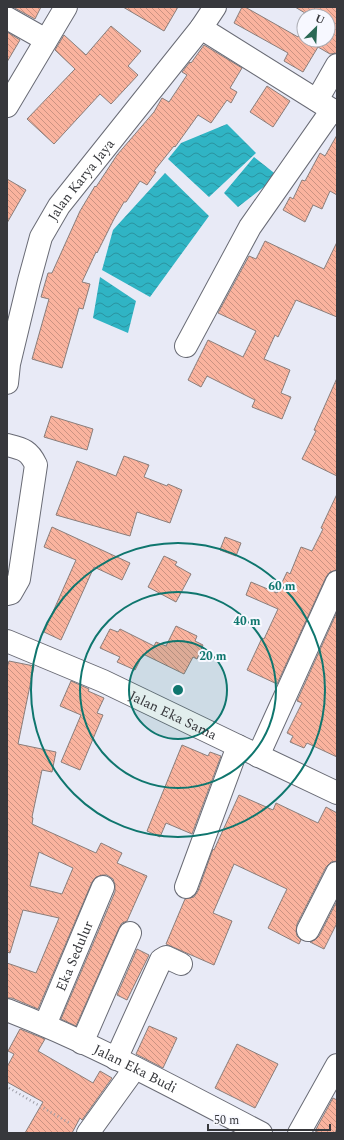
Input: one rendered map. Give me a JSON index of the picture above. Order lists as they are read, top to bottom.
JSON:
{
  "streets": {
    "street": [
      "Jalan Karya Jaya",
      "Jalan Eka Sama",
      "Eka Sedulur",
      "Jalan Eka Budi"
    ]
  },
  "crossings": [
    ["Eka Sedulur", "Jalan Eka Budi"]
  ],
  "scale_bar": "50 m",
  "north": "top right",
  "rings": ["60 m", "40 m", "20 m"]
}
